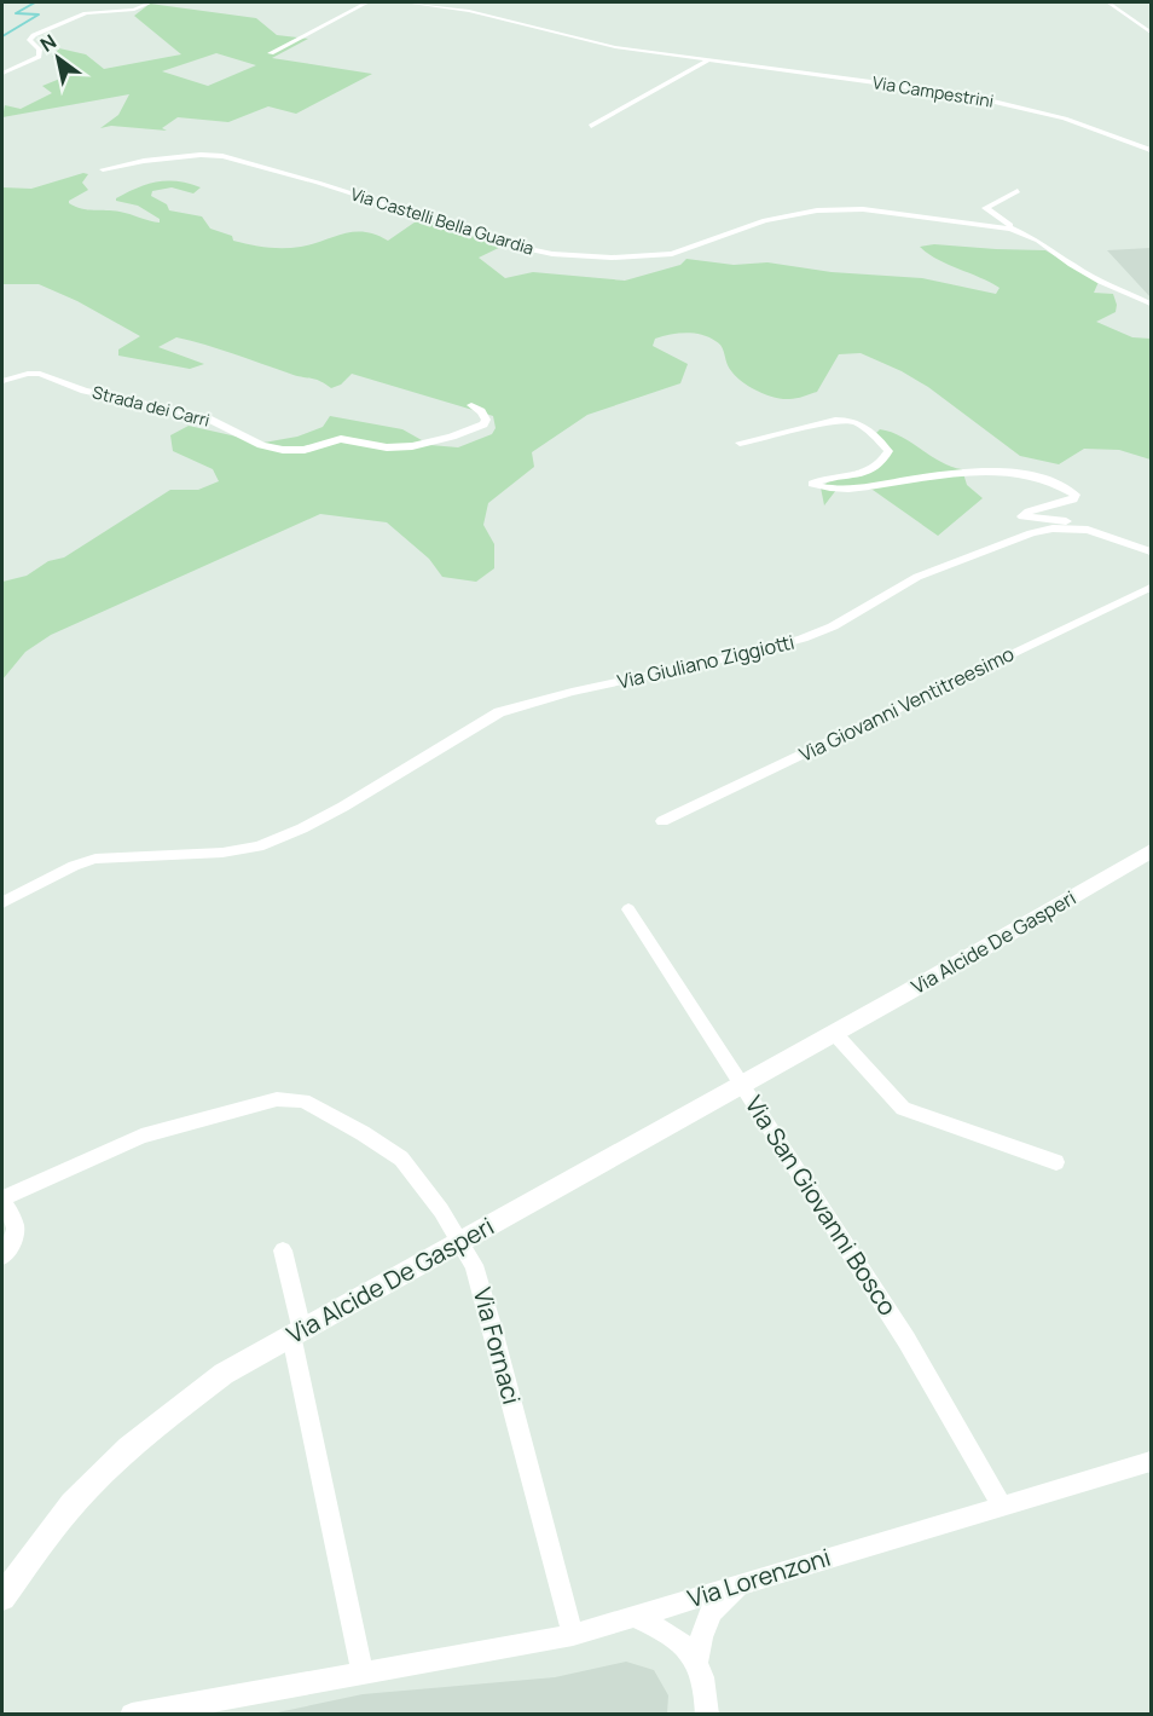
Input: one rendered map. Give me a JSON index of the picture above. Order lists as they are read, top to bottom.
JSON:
{
  "streets": {
    "street": [
      "Via Campestrini",
      "Via Castelli Bella Guardia",
      "Strada dei Carri",
      "Via Giuliano Ziggiotti",
      "Via Giovanni Ventitreesimo",
      "Via Alcide De Gasperi",
      "Via San Giovanni Bosco",
      "Via Fornaci",
      "Via Lorenzoni"
    ]
  },
  "crossings": [
    ["Via Alcide De Gasperi", "Via San Giovanni Bosco"],
    ["Via Alcide De Gasperi", "Via Fornaci"],
    ["Via San Giovanni Bosco", "Via Lorenzoni"],
    ["Via Fornaci", "Via Lorenzoni"]
  ],
  "north": "top left"
}
